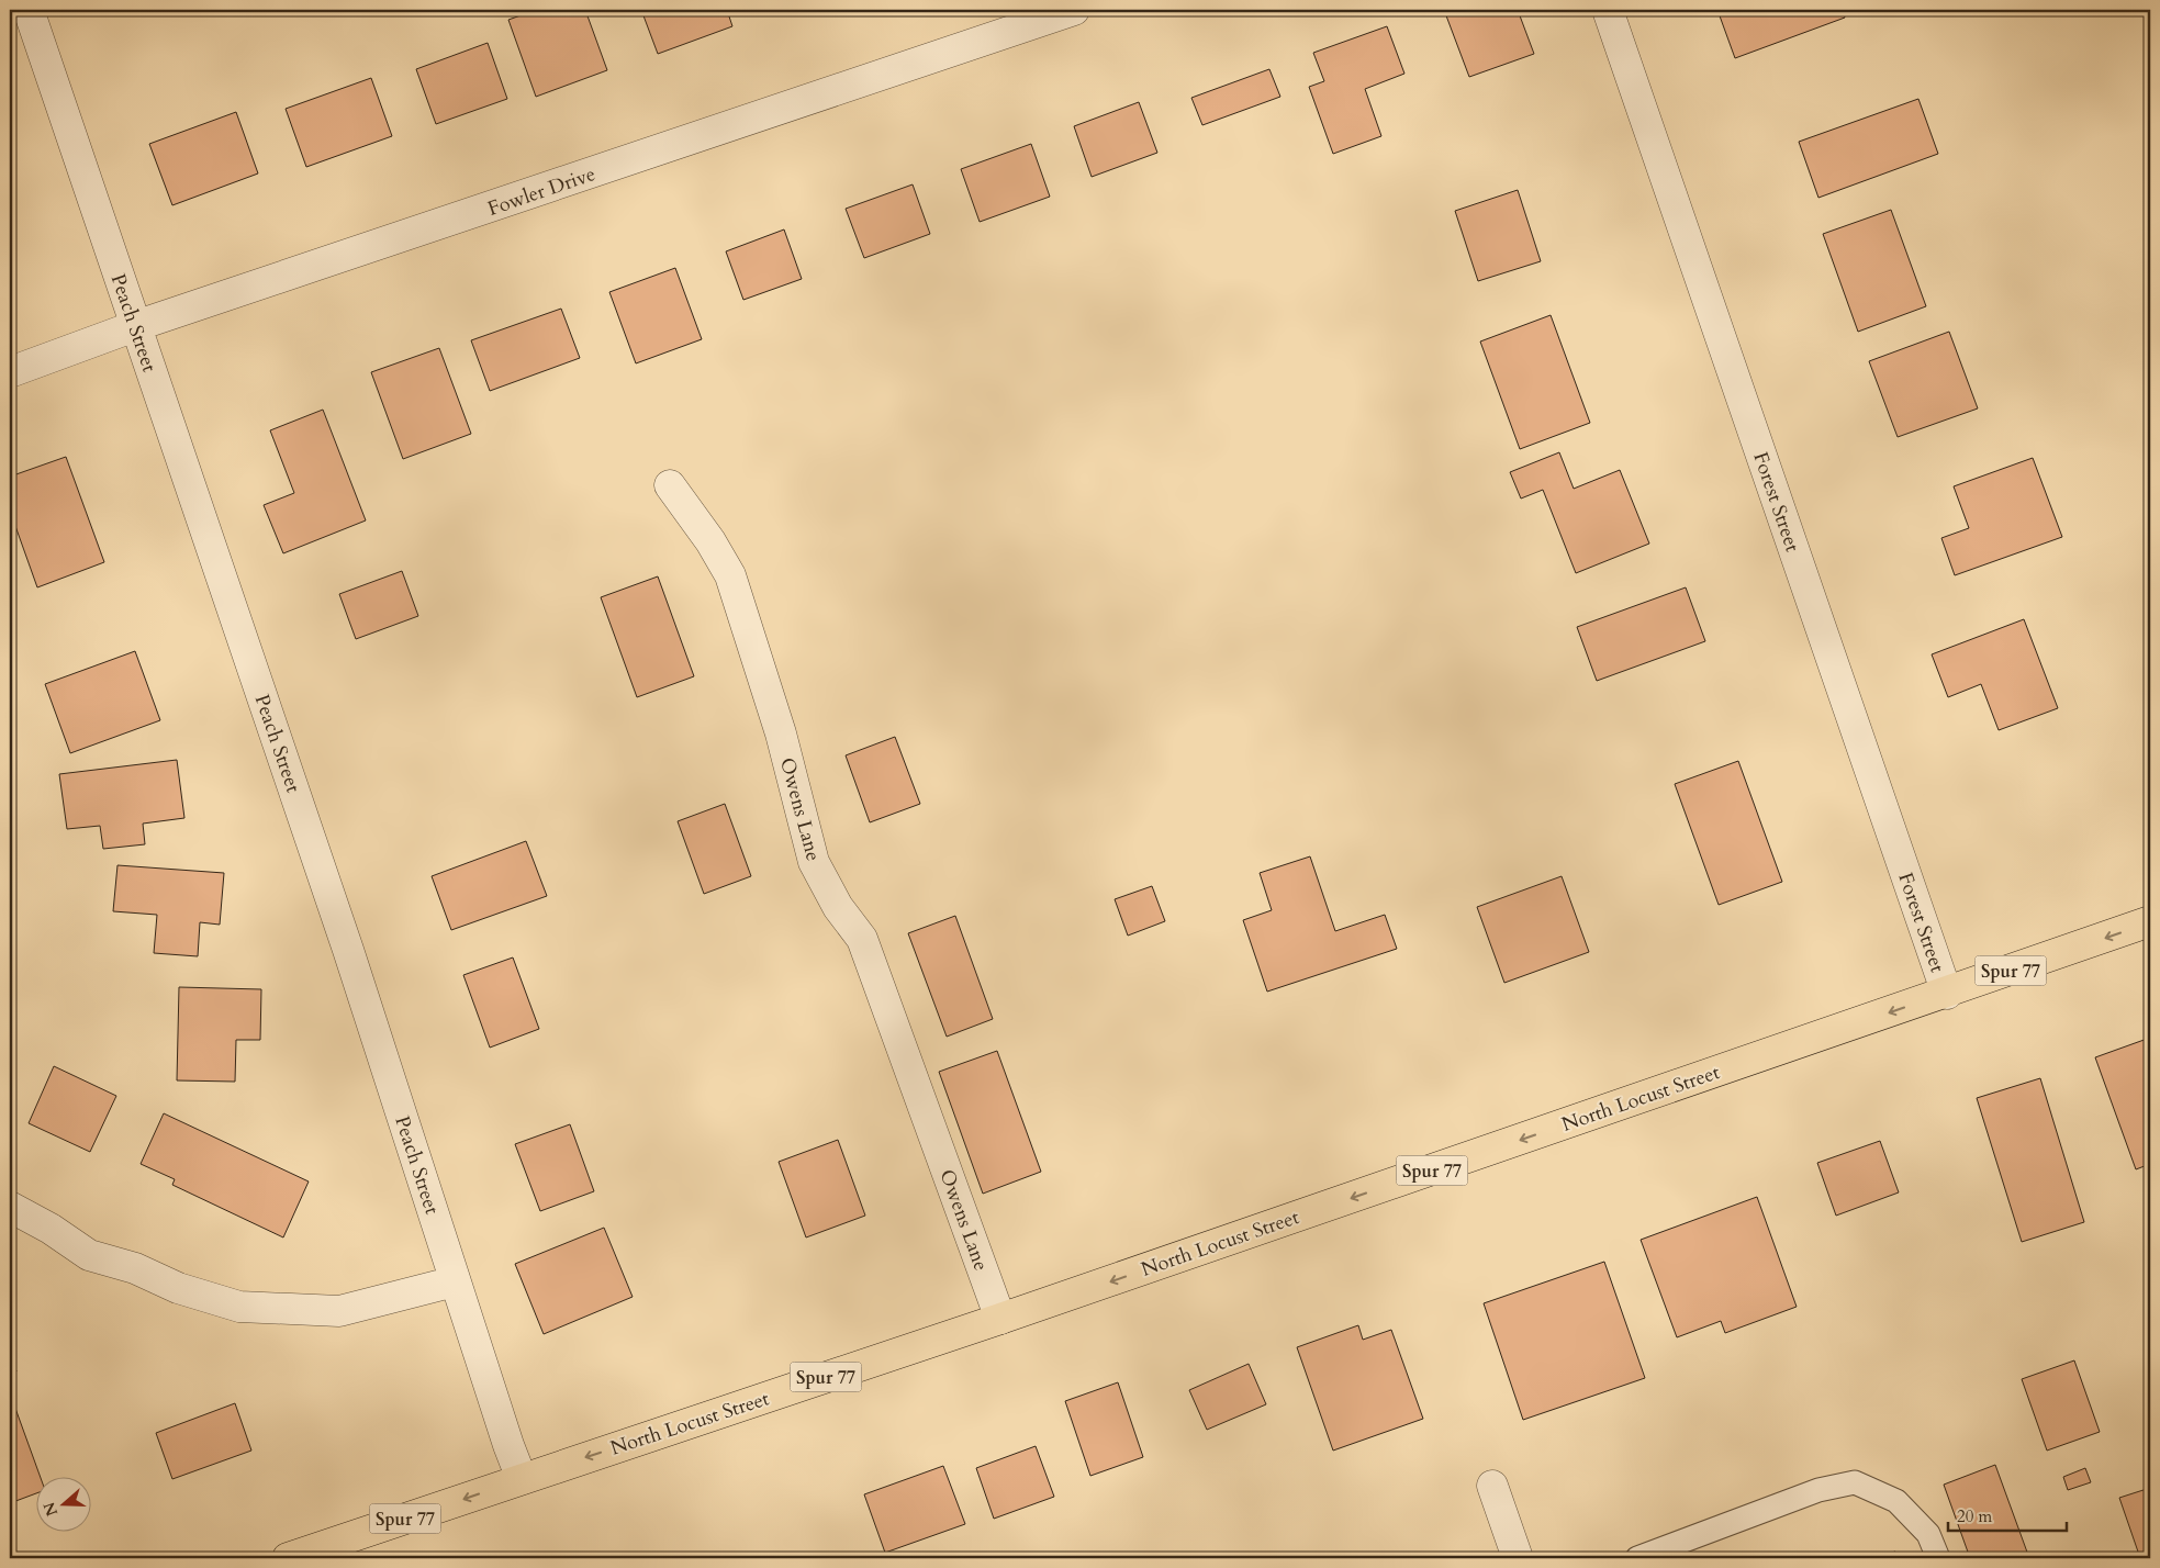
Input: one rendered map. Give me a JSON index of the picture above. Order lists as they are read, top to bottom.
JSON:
{
  "streets": {
    "main road": ["Spur 77", "North Locust Street"],
    "street": [
      "Fowler Drive",
      "Peach Street",
      "Forest Street",
      "Owens Lane"
    ]
  },
  "crossings": [
    ["Fowler Drive", "Peach Street"],
    ["Peach Street", "North Locust Street"],
    ["Forest Street", "North Locust Street"],
    ["Owens Lane", "North Locust Street"]
  ],
  "one_way": ["North Locust Street"],
  "scale_bar": "20 m",
  "north": "left"
}
